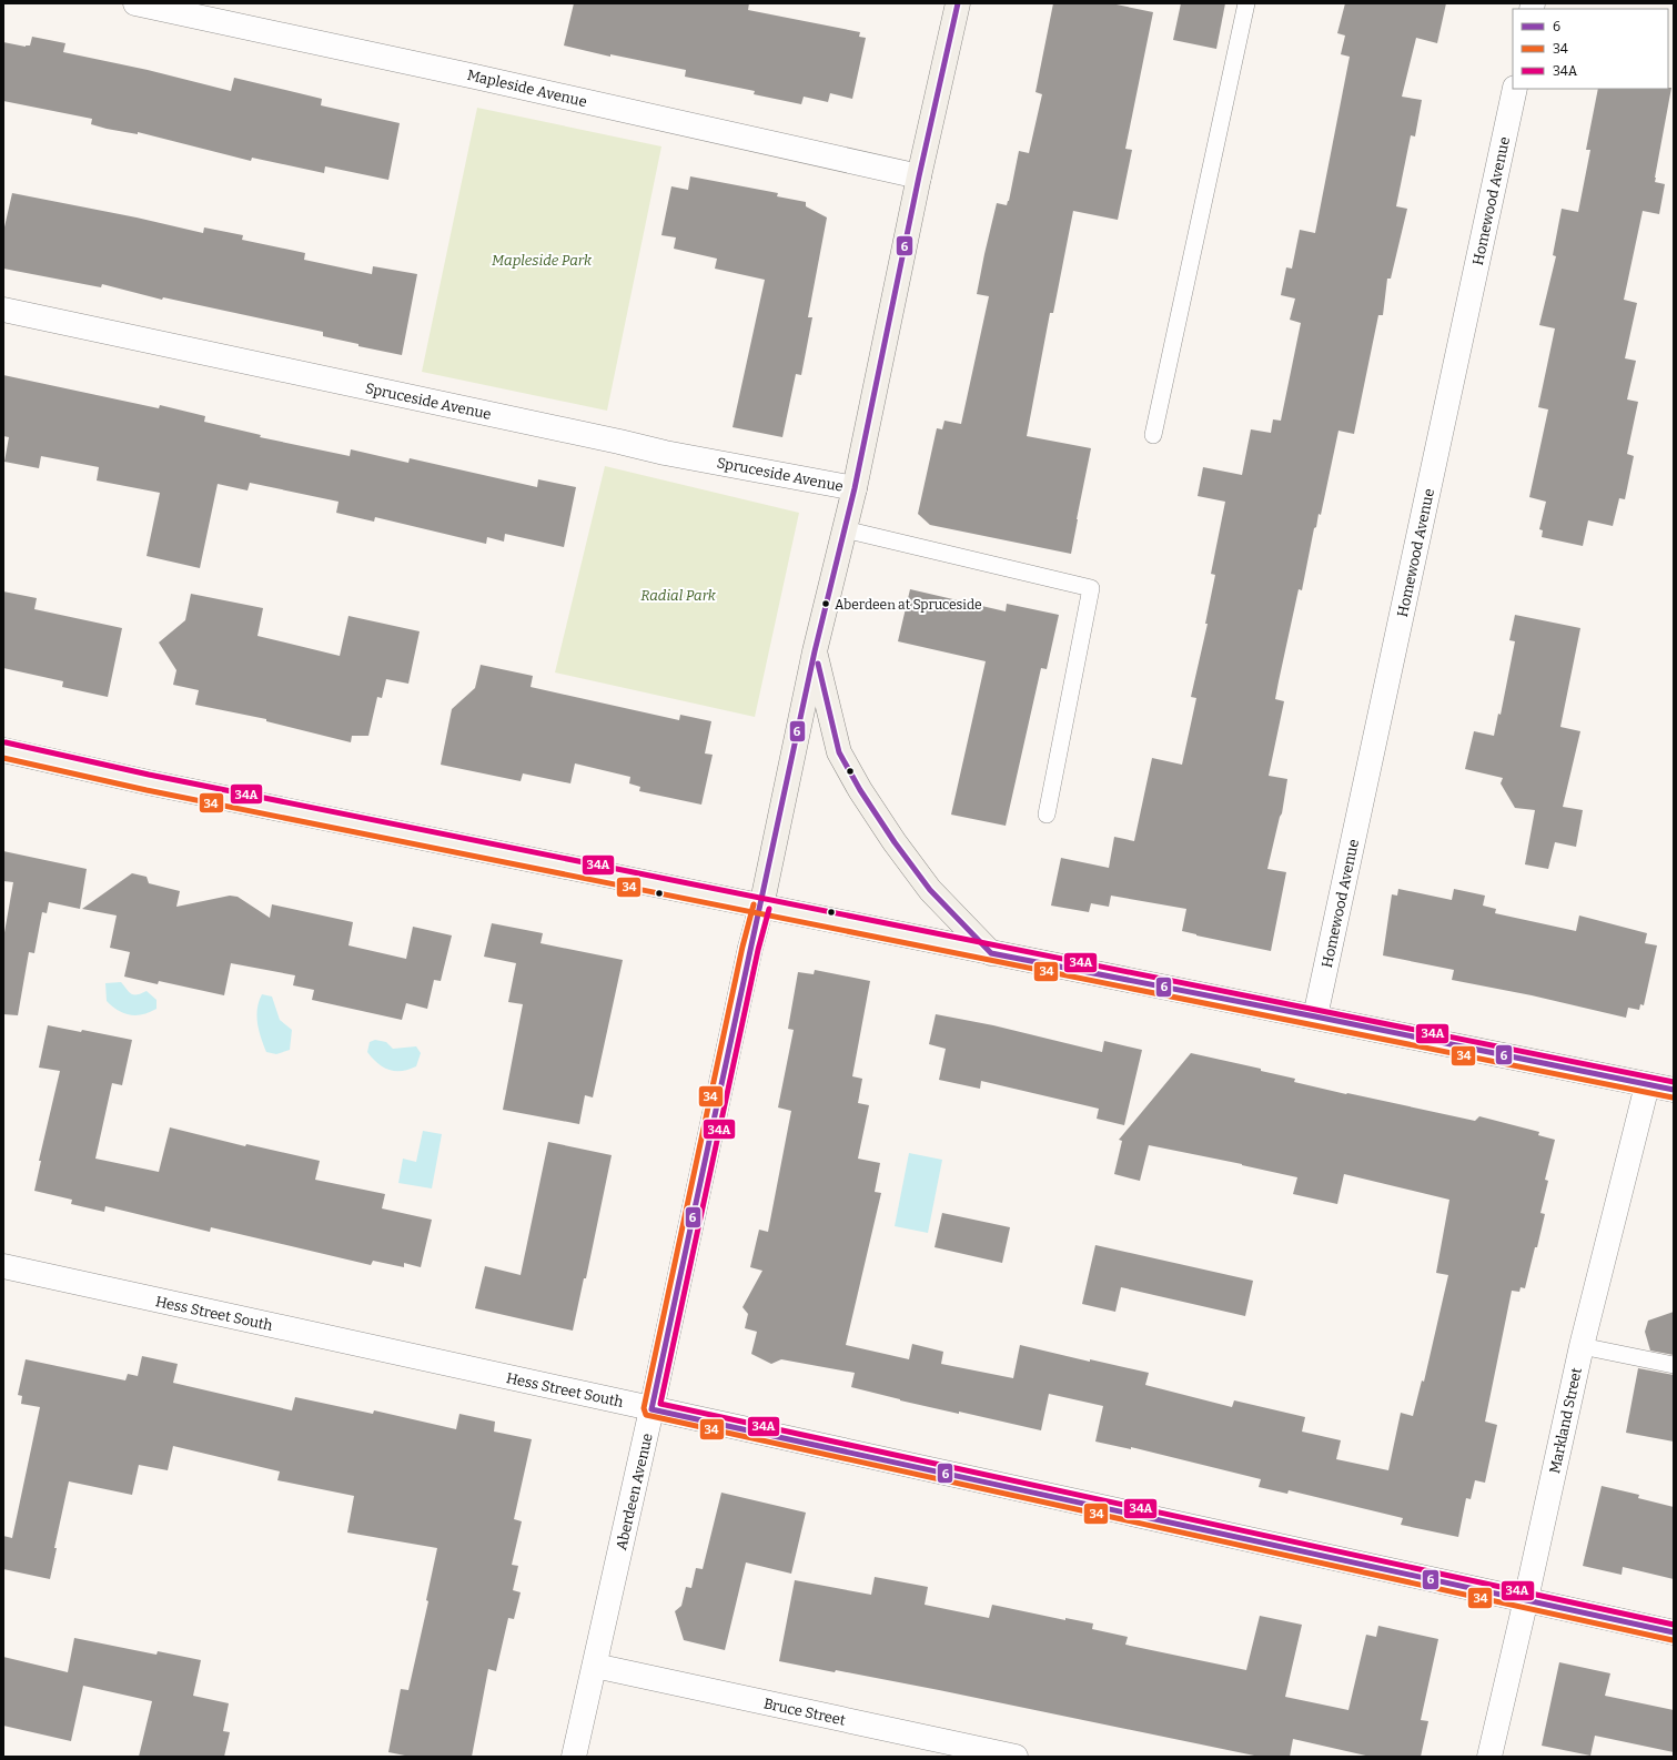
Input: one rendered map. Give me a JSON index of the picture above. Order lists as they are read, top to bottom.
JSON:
{
  "streets": {
    "main road": ["Aberdeen Avenue"],
    "street": [
      "Mapleside Avenue",
      "Homewood Avenue",
      "Spruceside Avenue",
      "Hess Street South",
      "Markland Street",
      "Bruce Street"
    ]
  },
  "crossings": [
    ["Mapleside Avenue", "Aberdeen Avenue"],
    ["Spruceside Avenue", "Aberdeen Avenue"],
    ["Hess Street South", "Markland Street"],
    ["Hess Street South", "Aberdeen Avenue"],
    ["Aberdeen Avenue", "Bruce Street"]
  ],
  "parks": ["Mapleside Park", "Radial Park"],
  "places": ["Aberdeen at Spruceside"],
  "lines": ["transit line 6", "transit line 34A", "transit line 34"],
  "legend": ["6", "34", "34A"]
}
